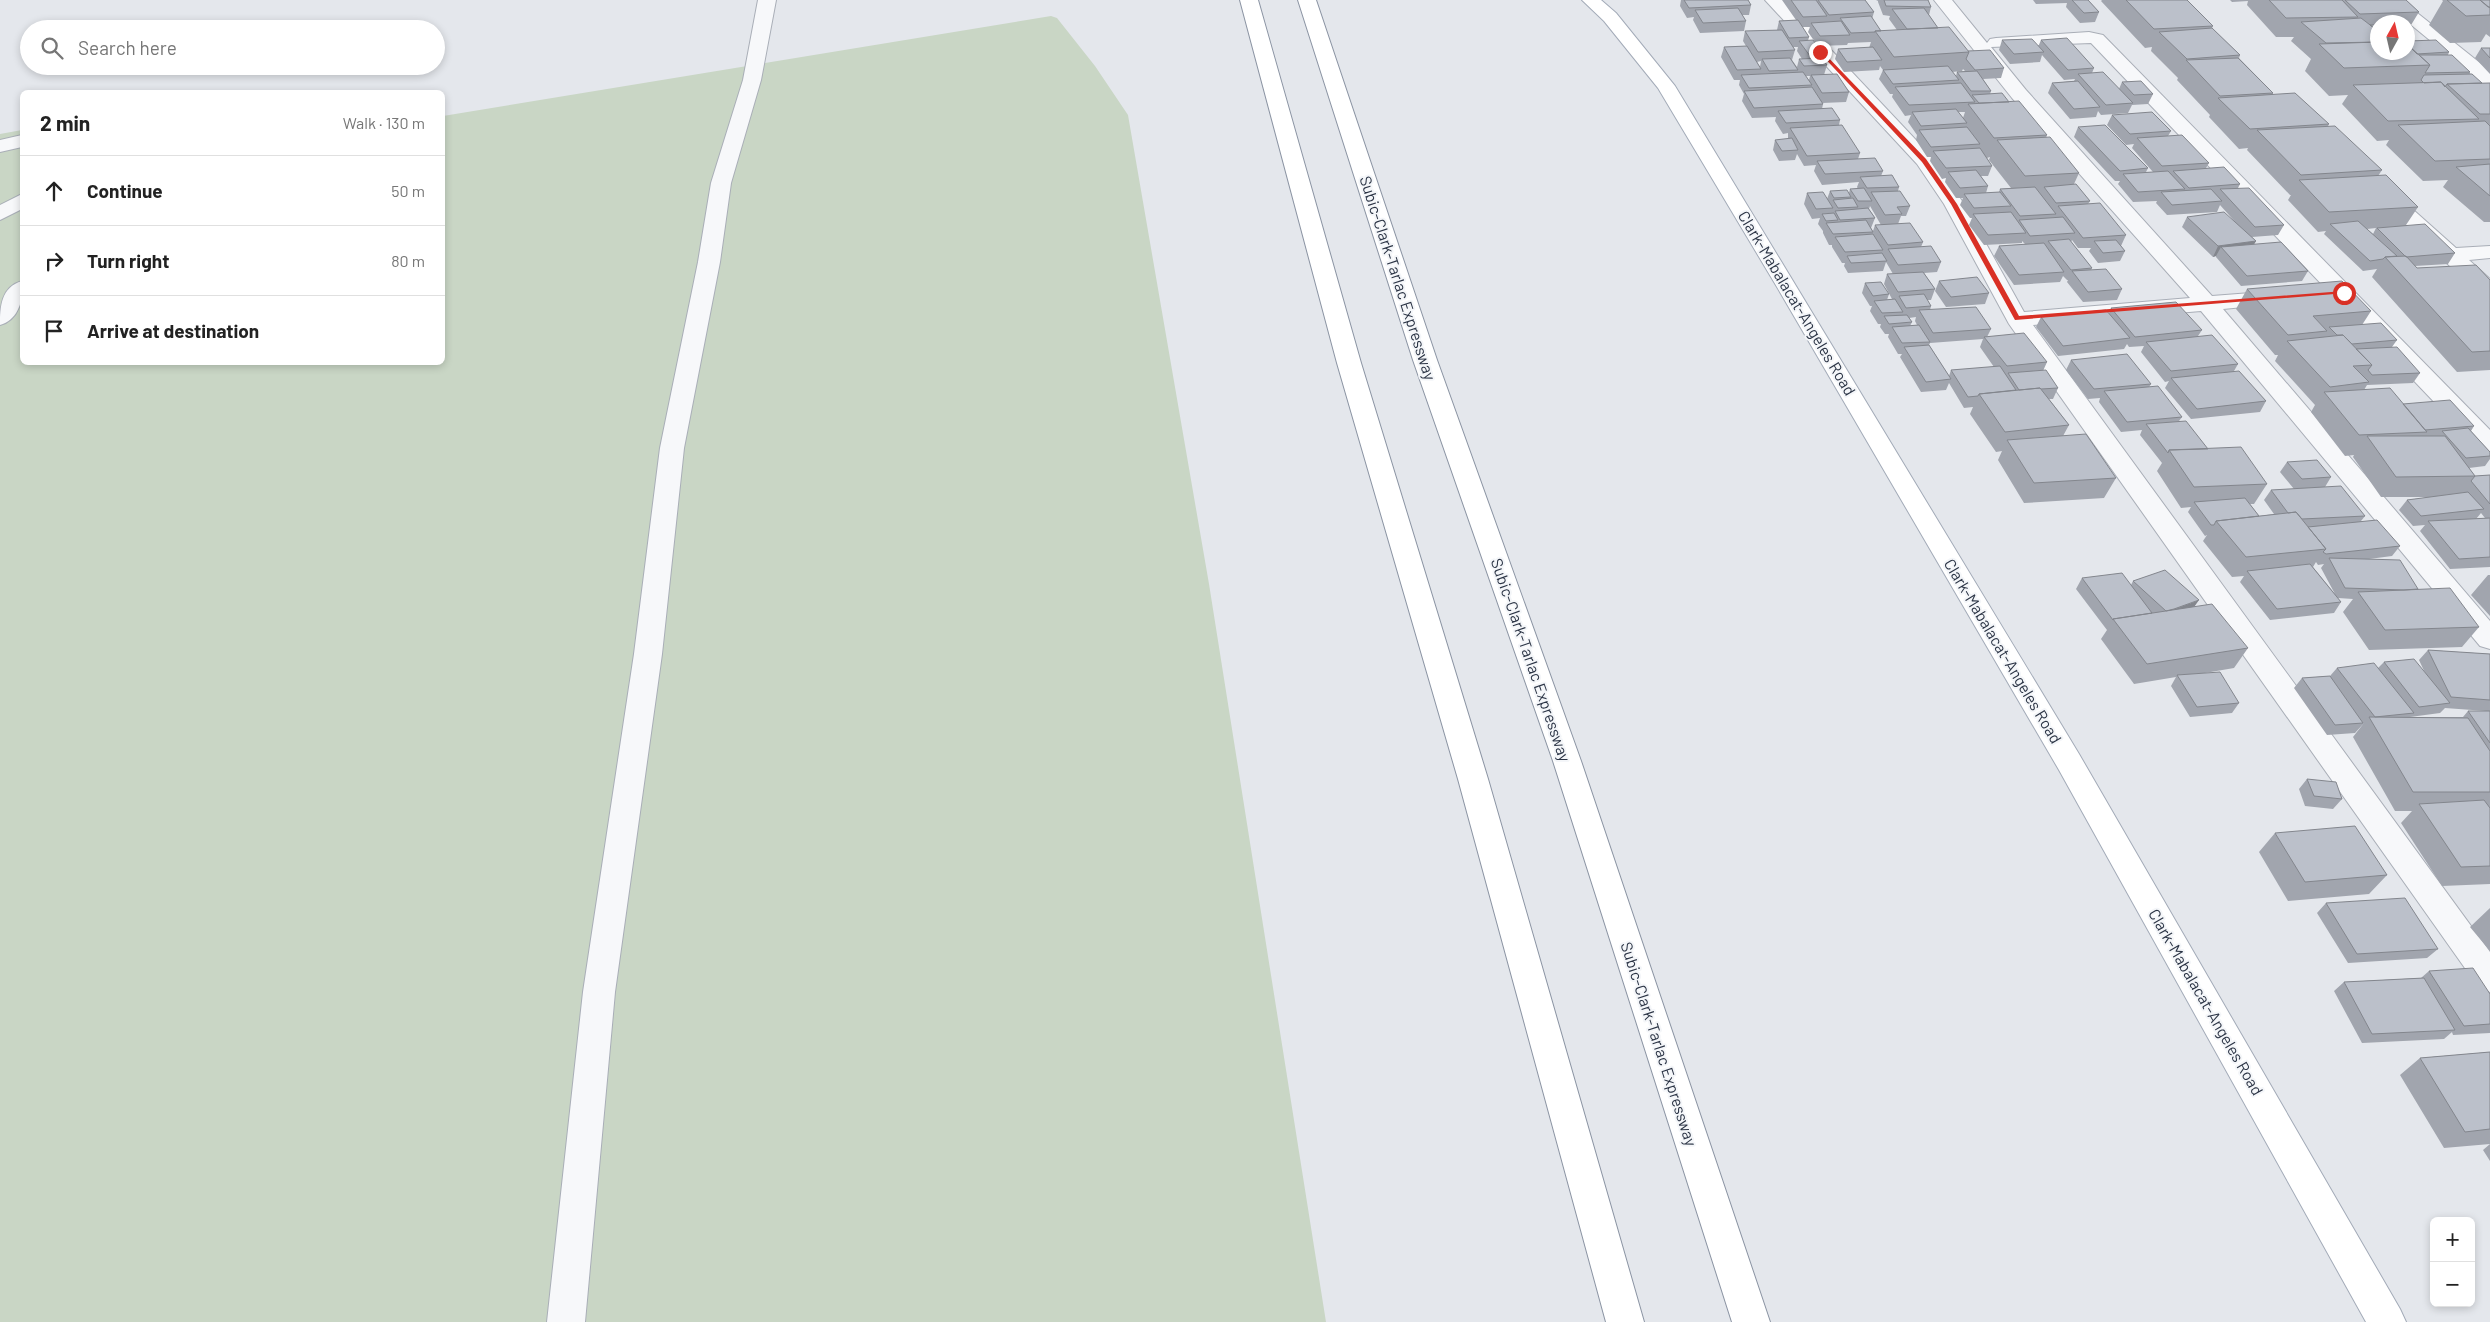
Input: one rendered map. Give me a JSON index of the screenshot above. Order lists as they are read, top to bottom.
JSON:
{
  "streets": {
    "main road": ["Subic-Clark-Tarlac Expressway", "Clark-Mabalacat-Angeles Road"]
  },
  "north": "top",
  "page": {
    "search": "Search here",
    "heading": ["2 min", "Walk · 130 m"],
    "list": [
      ["Continue", "50 m"],
      ["Turn right", "80 m"],
      "Arrive at destination"
    ],
    "map_buttons": ["+", "−"]
  }
}
